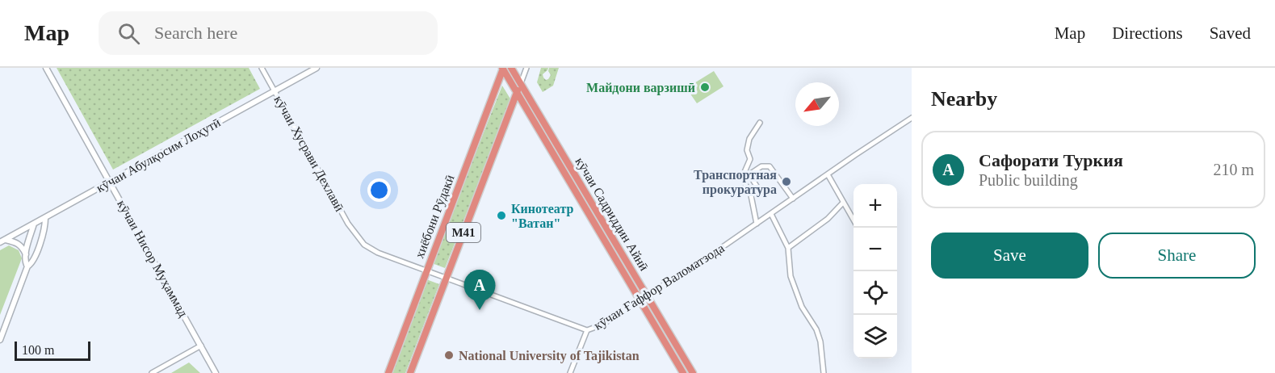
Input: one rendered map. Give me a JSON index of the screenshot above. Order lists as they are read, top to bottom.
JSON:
{
  "streets": {
    "highway": ["кӯчаи Садриддин Айнӣ", "хиёбони Рӯдакӣ", "M41"],
    "street": [
      "кӯчаи Хусрави Дехлавӣ",
      "кӯчаи Абулқосим Лоҳутӣ",
      "кӯчаи Нисор Муҳаммад",
      "кӯчаи Ғаффор Валоматзода"
    ]
  },
  "crossings": [
    ["кӯчаи Хусрави Дехлавӣ", "кӯчаи Абулқосим Лоҳутӣ"],
    ["кӯчаи Хусрави Дехлавӣ", "кӯчаи Ғаффор Валоматзода"],
    ["кӯчаи Абулқосим Лоҳутӣ", "кӯчаи Нисор Муҳаммад"],
    ["кӯчаи Садриддин Айнӣ", "хиёбони Рӯдакӣ"],
    ["кӯчаи Садриддин Айнӣ", "M41"],
    ["кӯчаи Садриддин Айнӣ", "кӯчаи Ғаффор Валоматзода"],
    ["хиёбони Рӯдакӣ", "кӯчаи Ғаффор Валоматзода"],
    ["M41", "кӯчаи Ғаффор Валоматзода"]
  ],
  "places": [
    "Майдони варзишӣ",
    "Транспортная прокуратура",
    "Кинотеатр \"Ватан\"",
    "National University of Tajikistan"
  ],
  "scale_bar": "100 m",
  "north": "bottom left",
  "page": {
    "header": "Map",
    "search": "Search here",
    "nav": ["Map", "Directions", "Saved"],
    "heading": "Nearby",
    "list": [
      {
        "mark": "A",
        "name": "Сафорати Туркия",
        "note": "Public building",
        "value": "210 m"
      }
    ],
    "map_buttons": ["+", "−"],
    "buttons": ["Save", "Share"],
    "pins": "A",
    "scale": "100 m"
  }
}
